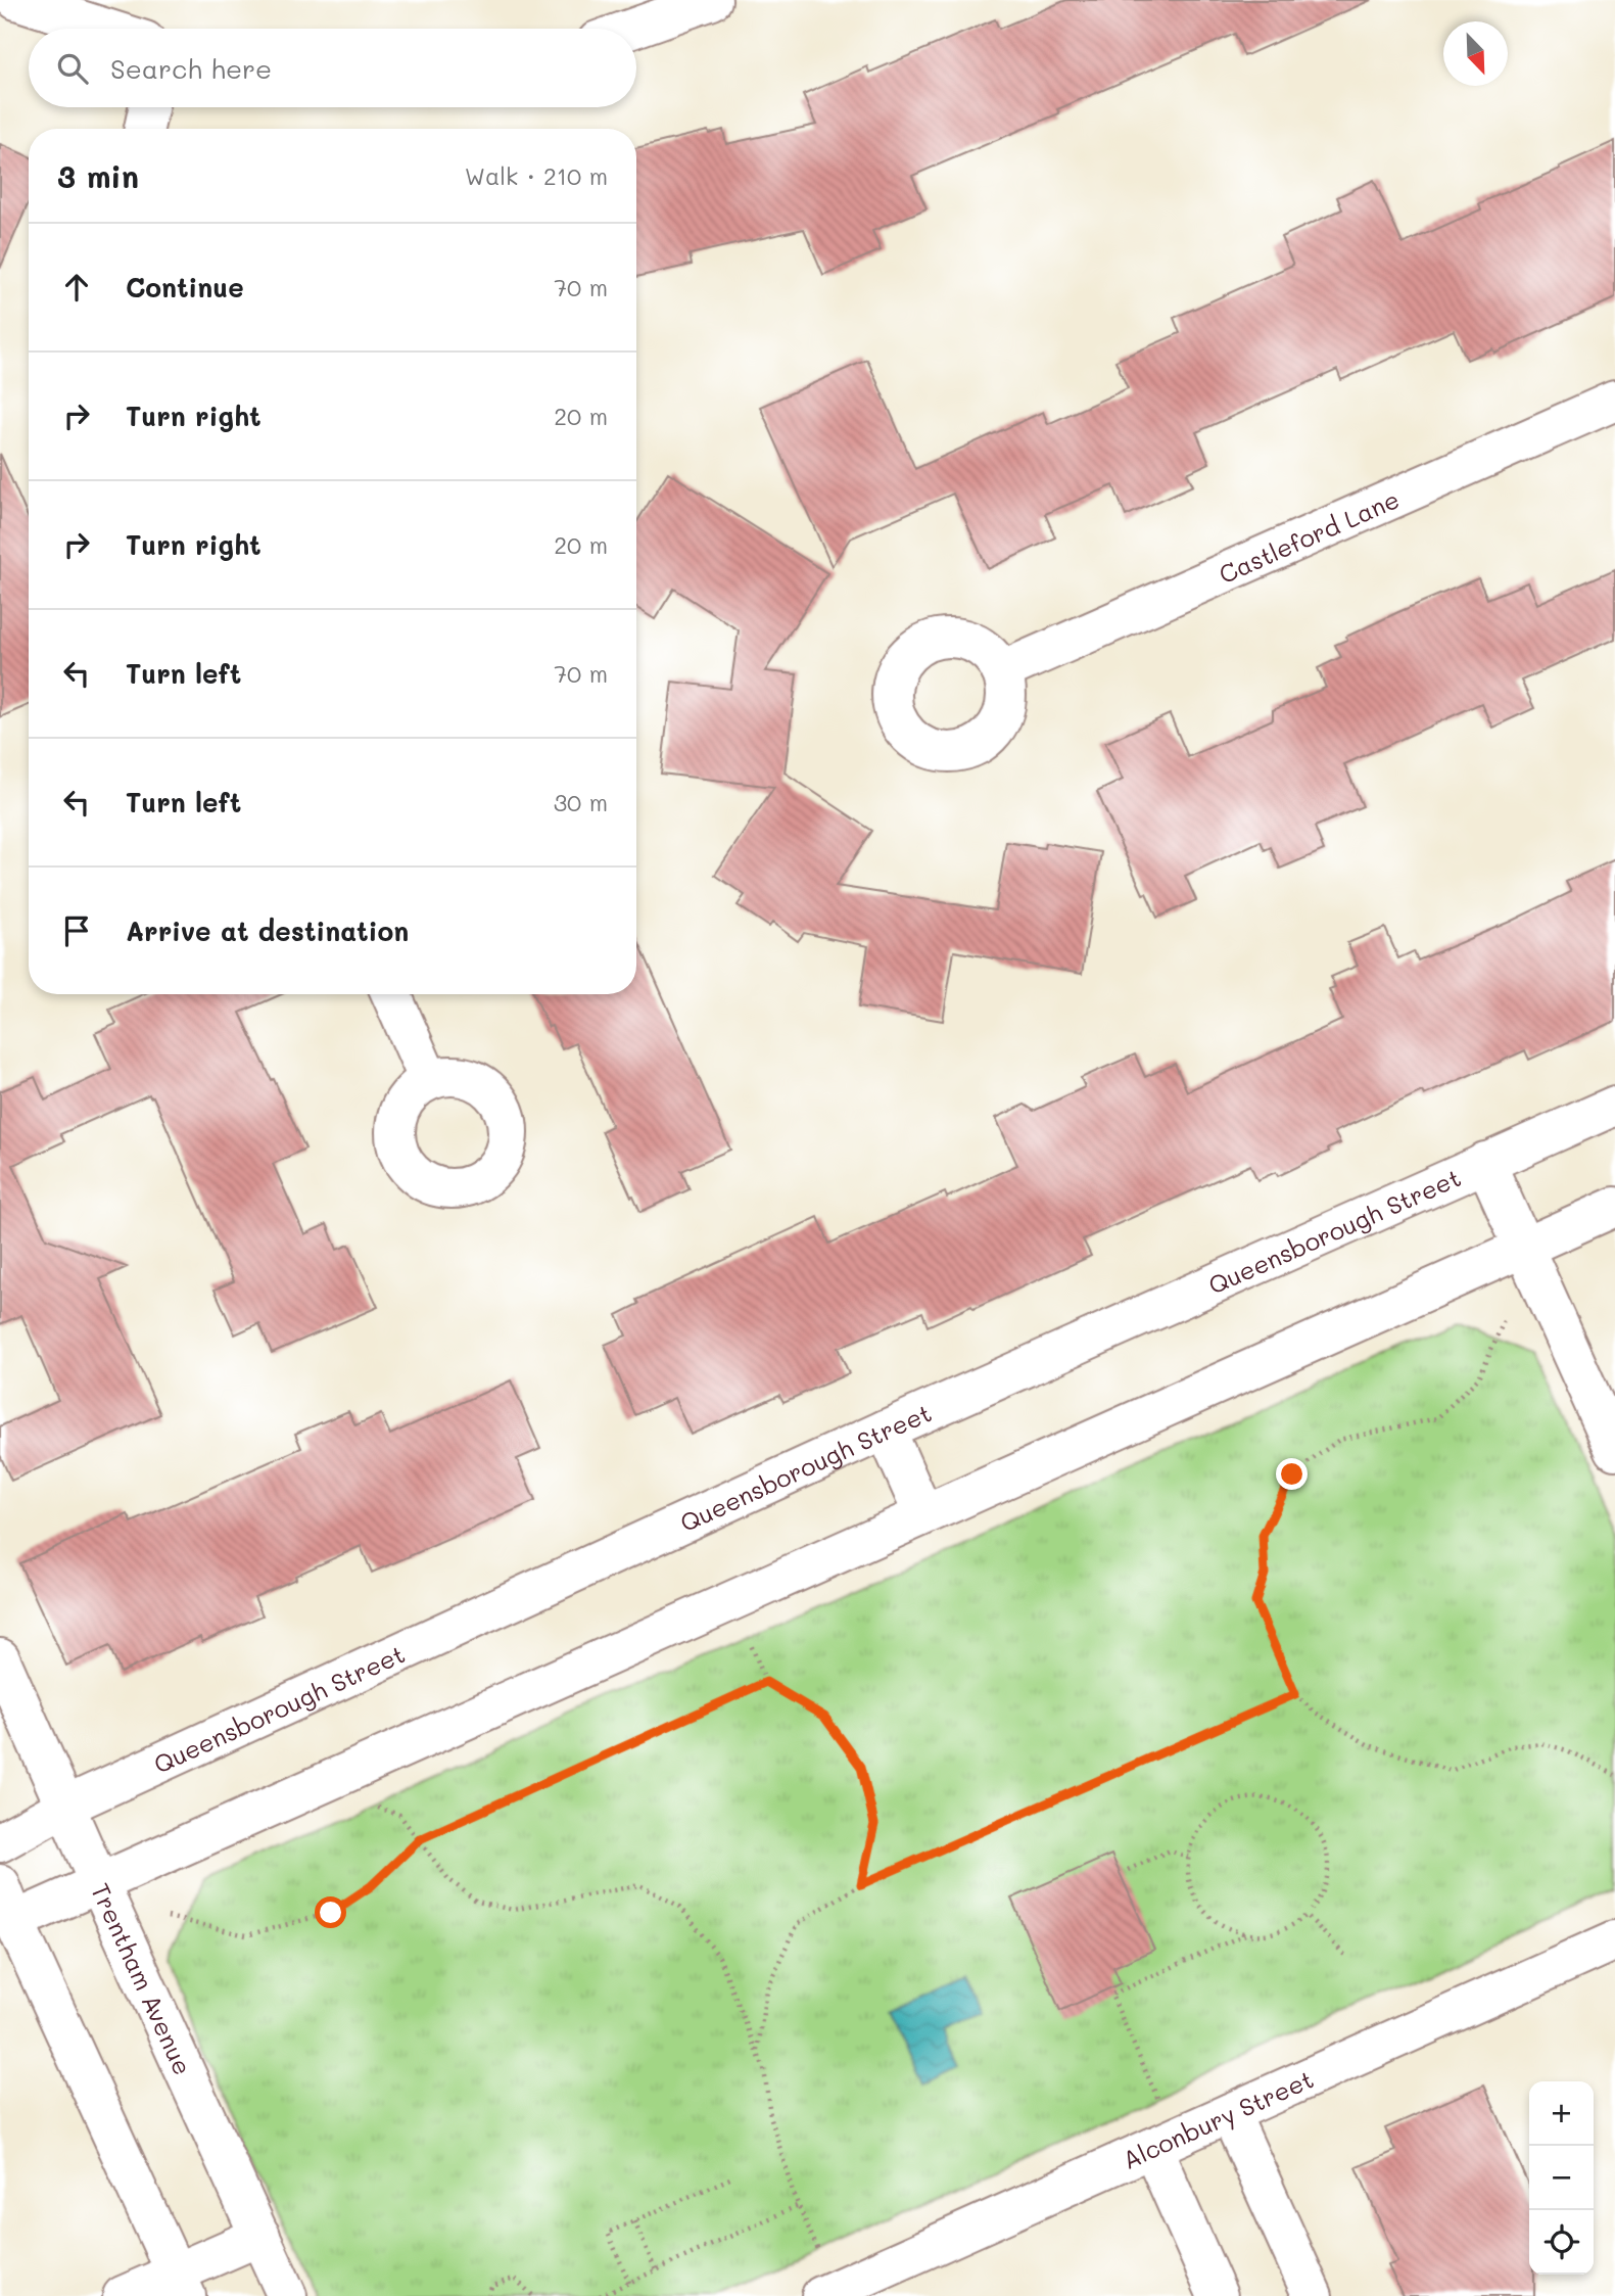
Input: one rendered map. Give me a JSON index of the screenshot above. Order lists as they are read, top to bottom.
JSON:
{
  "streets": {
    "street": [
      "Castleford Lane",
      "Queensborough Street",
      "Trentham Avenue",
      "Alconbury Street"
    ]
  },
  "crossings": [
    ["Queensborough Street", "Trentham Avenue"]
  ],
  "north": "bottom right",
  "page": {
    "search": "Search here",
    "heading": ["3 min", "Walk · 210 m"],
    "list": [
      ["Continue", "70 m"],
      ["Turn right", "20 m"],
      ["Turn right", "20 m"],
      ["Turn left", "70 m"],
      ["Turn left", "30 m"],
      "Arrive at destination"
    ],
    "map_buttons": ["+", "−"]
  }
}
